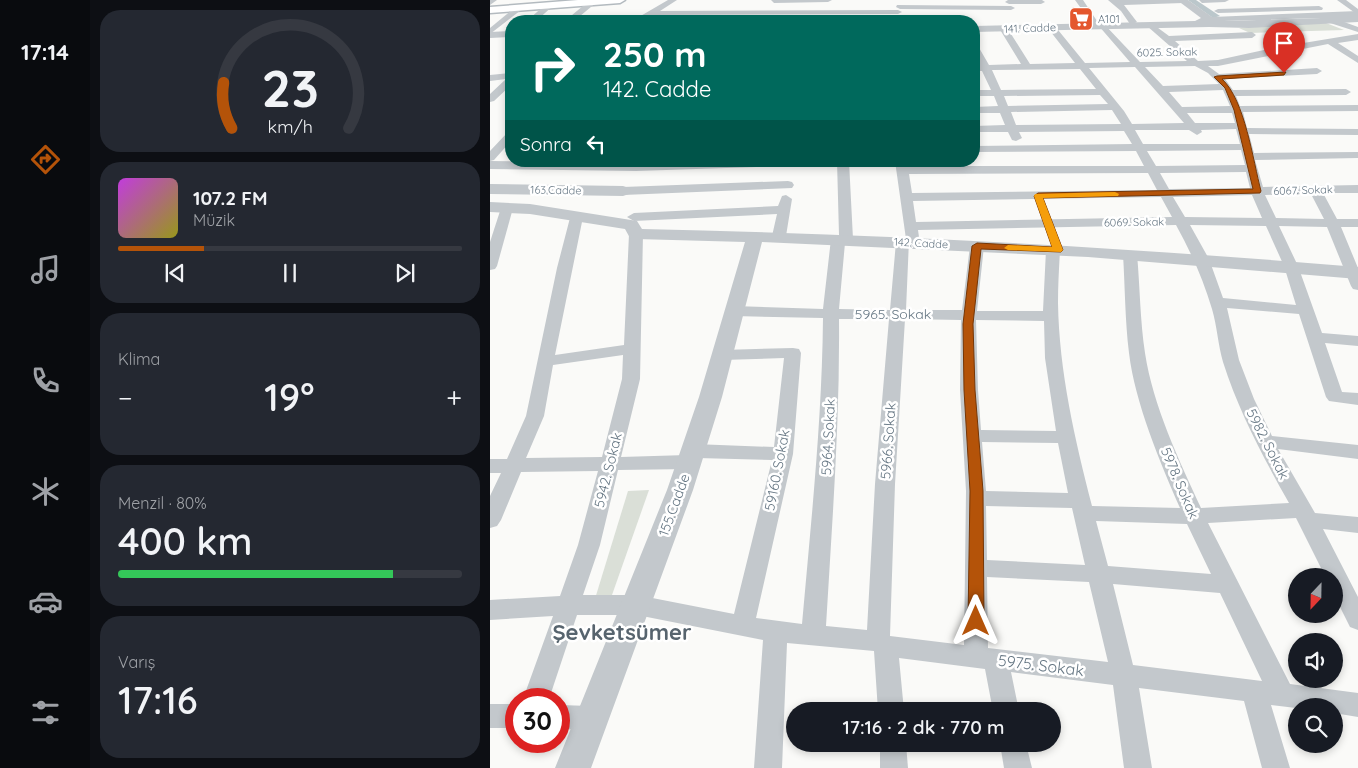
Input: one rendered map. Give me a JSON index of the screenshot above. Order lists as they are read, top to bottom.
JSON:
{
  "streets": {
    "street": [
      "141. Cadde",
      "6025. Sokak",
      "163.Cadde",
      "6067. Sokak",
      "6069. Sokak",
      "142. Cadde",
      "5965. Sokak",
      "5964. Sokak",
      "5966. Sokak",
      "5982. Sokak",
      "5942. Sokak",
      "59160. Sokak",
      "5978. Sokak",
      "155.Cadde",
      "5975. Sokak"
    ]
  },
  "crossings": [
    ["141. Cadde", "5982. Sokak"],
    ["6025. Sokak", "5982. Sokak"],
    ["6067. Sokak", "6069. Sokak"],
    ["6067. Sokak", "142. Cadde"],
    ["6067. Sokak", "5982. Sokak"],
    ["6069. Sokak", "142. Cadde"],
    ["6069. Sokak", "5966. Sokak"],
    ["6069. Sokak", "5982. Sokak"],
    ["142. Cadde", "5964. Sokak"],
    ["142. Cadde", "5966. Sokak"],
    ["142. Cadde", "5982. Sokak"],
    ["142. Cadde", "5942. Sokak"],
    ["142. Cadde", "5978. Sokak"],
    ["142. Cadde", "155.Cadde"],
    ["5965. Sokak", "5964. Sokak"],
    ["5965. Sokak", "5966. Sokak"],
    ["5965. Sokak", "155.Cadde"],
    ["5964. Sokak", "5975. Sokak"],
    ["5966. Sokak", "5975. Sokak"],
    ["5942. Sokak", "5975. Sokak"],
    ["59160. Sokak", "155.Cadde"],
    ["59160. Sokak", "5975. Sokak"],
    ["5978. Sokak", "5975. Sokak"],
    ["155.Cadde", "5975. Sokak"]
  ],
  "districts": ["Şevketsümer"],
  "places": {
    "supermarket": ["A101"]
  },
  "north": "bottom",
  "page": {
    "tabs": "17:14",
    "turn": ["250 m", "142. Cadde"],
    "then": "Sonra",
    "song": ["107.2 FM", "Müzik"],
    "tile": [
      "Klima",
      ["Menzil · 80%", "400 km"],
      ["Varış", "17:16"]
    ],
    "heat": ["−", "19°", "+"],
    "limit": "30",
    "trip": "17:16 · 2 dk · 770 m",
    "gauge": ["23", "km/h"]
  }
}
